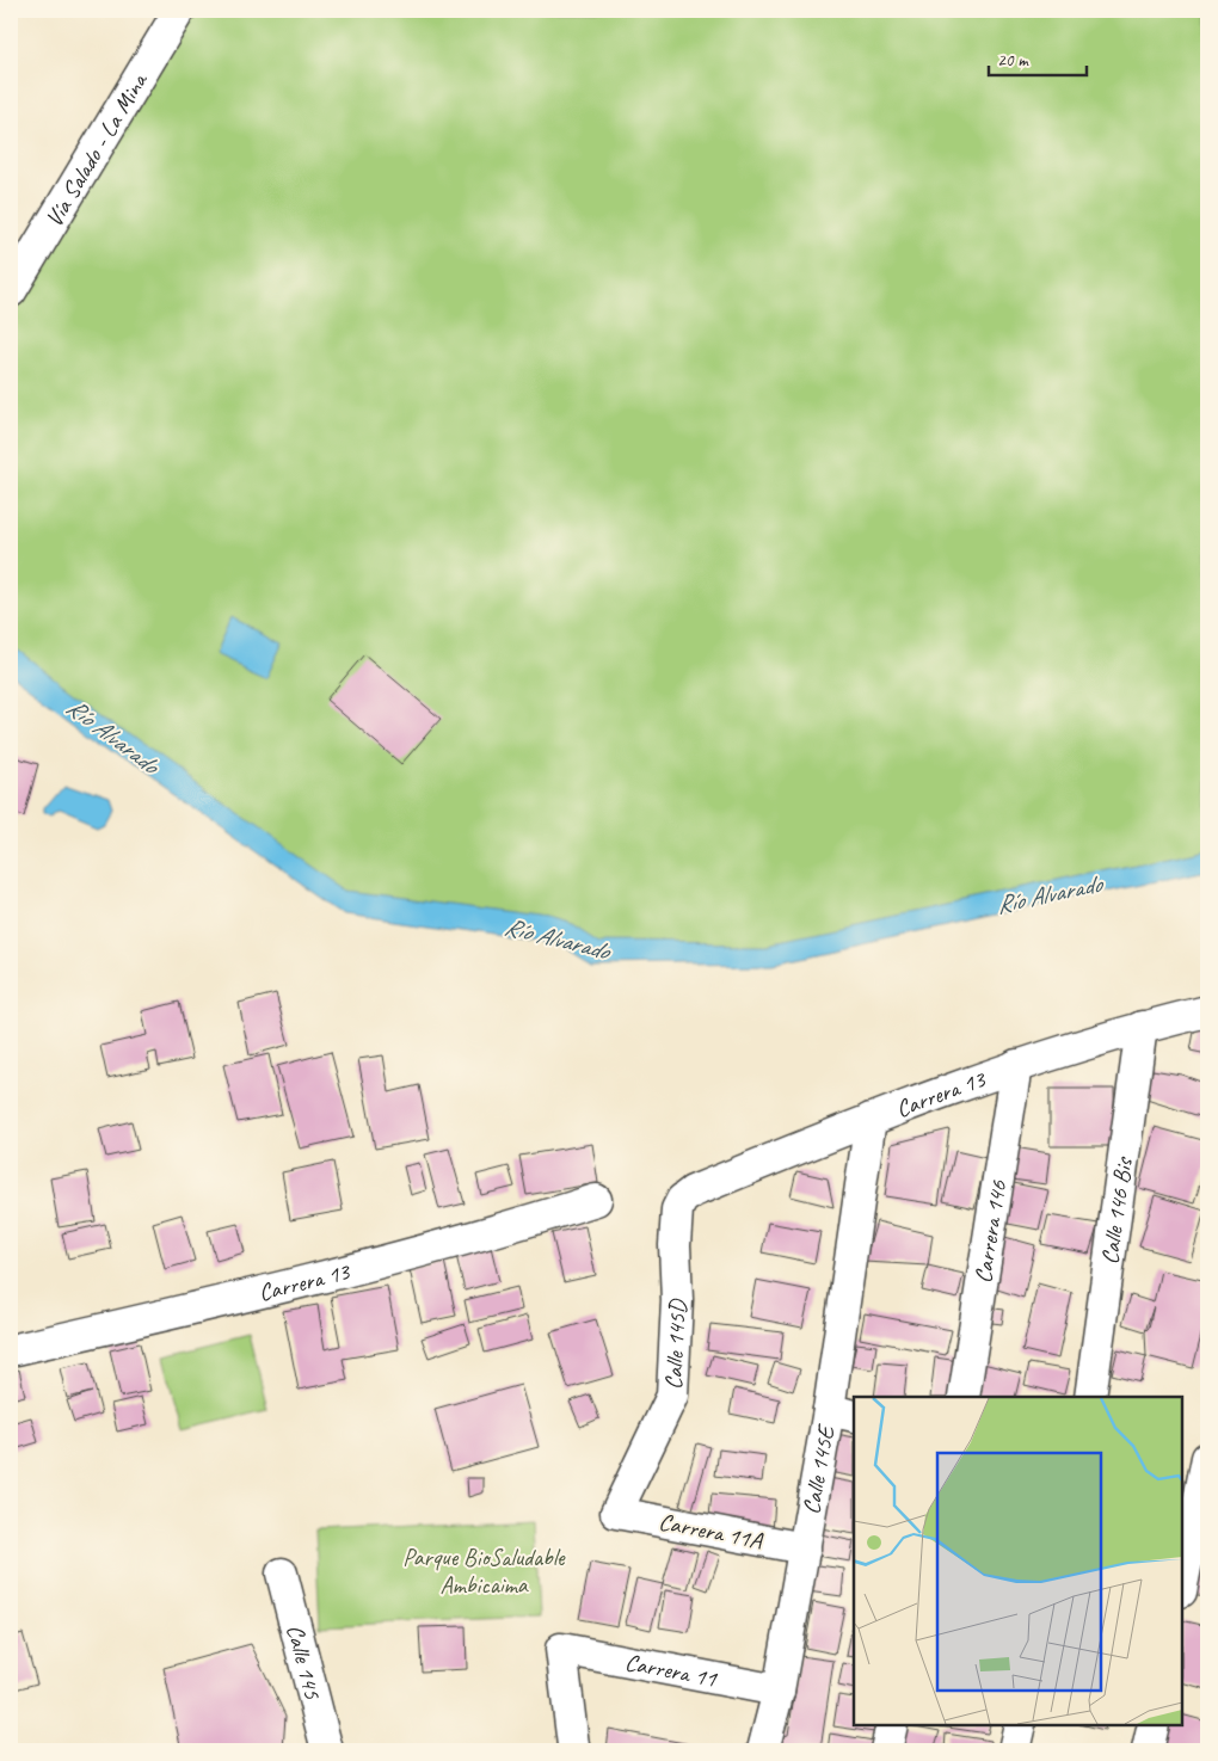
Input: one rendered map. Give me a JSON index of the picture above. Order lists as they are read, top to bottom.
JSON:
{
  "streets": {
    "street": [
      "Vía Salado - La Mina",
      "Carrera 13",
      "Calle 146 Bis",
      "Carrera 146",
      "Calle 145D",
      "Calle 145E",
      "Carrera 11A",
      "Calle 145",
      "Carrera 11"
    ]
  },
  "crossings": [
    ["Carrera 13", "Calle 146 Bis"],
    ["Carrera 13", "Carrera 146"],
    ["Carrera 13", "Calle 145D"],
    ["Carrera 13", "Calle 145E"],
    ["Calle 145D", "Carrera 11A"],
    ["Calle 145E", "Carrera 11A"],
    ["Calle 145E", "Carrera 11"]
  ],
  "water": ["Río Alvarado"],
  "parks": ["Parque BioSaludable Ambicaima"],
  "scale_bar": "20 m"
}
